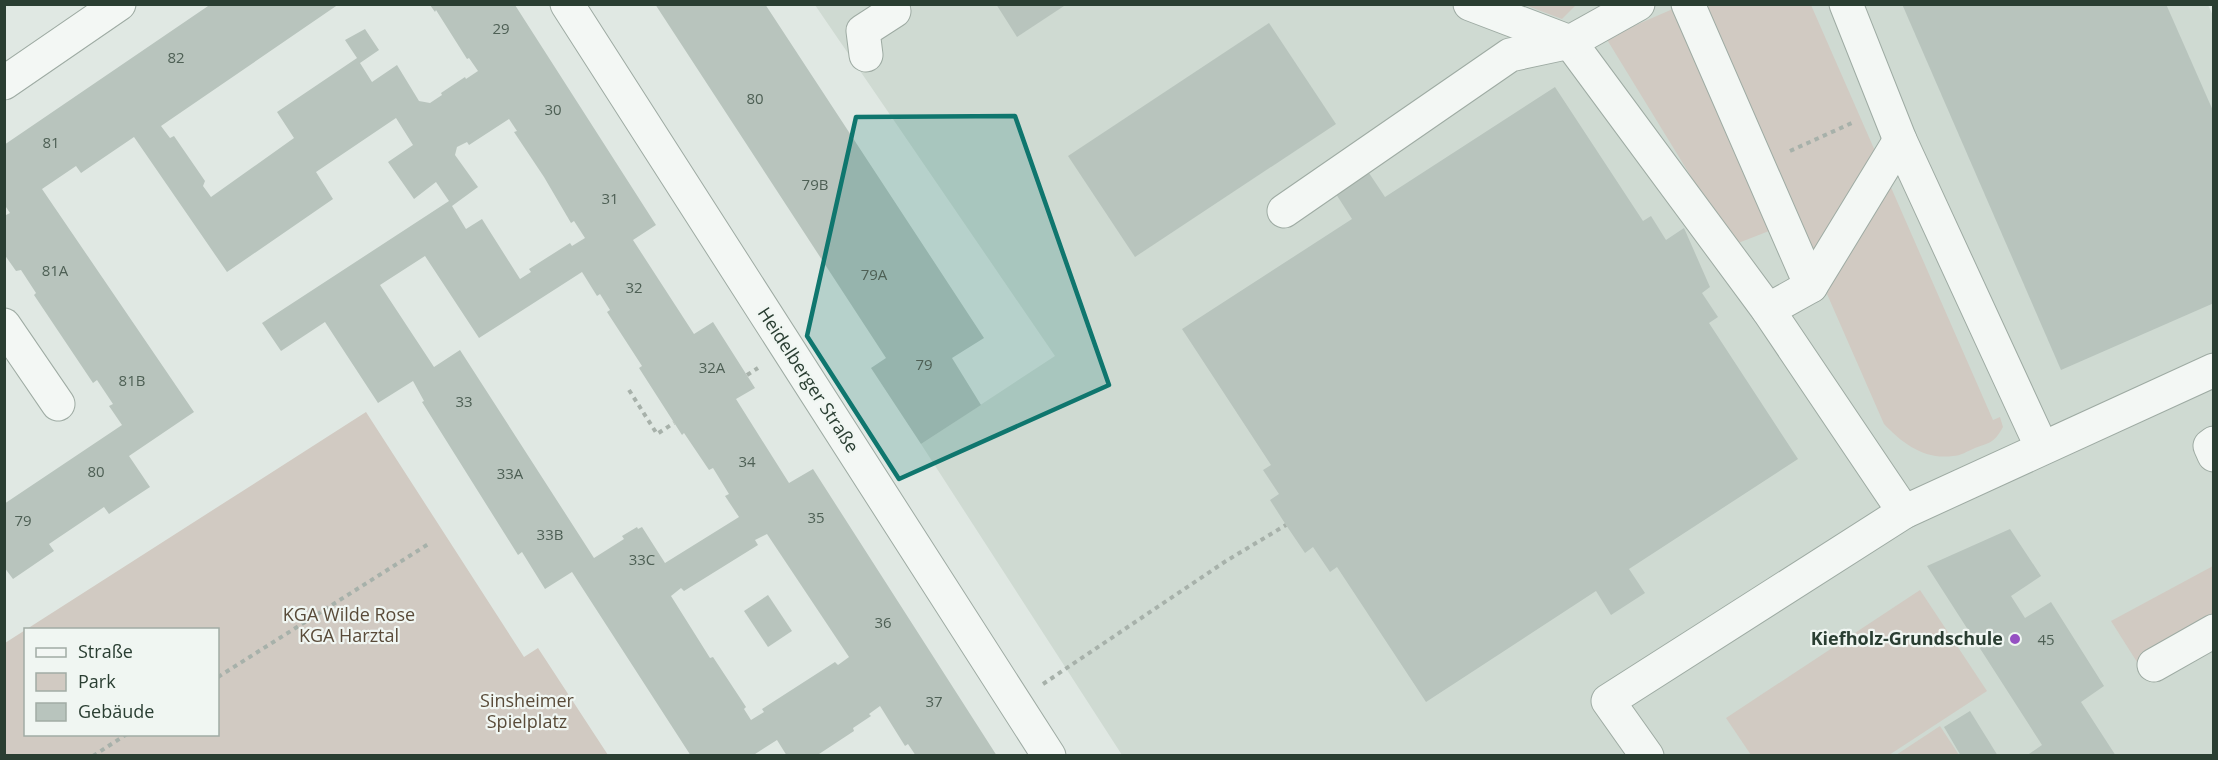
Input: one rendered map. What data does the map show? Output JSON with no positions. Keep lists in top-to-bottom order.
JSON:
{
  "streets": {
    "street": ["Heidelberger Straße"]
  },
  "parks": ["KGA Wilde Rose KGA Harztal", "Sinsheimer Spielplatz"],
  "places": ["Kiefholz-Grundschule"],
  "house_numbers": [
    "29",
    "82",
    "80",
    "30",
    "81",
    "79B",
    "31",
    "81A",
    "79A",
    "32",
    "79",
    "32A",
    "81B",
    "33",
    "34",
    "80",
    "33A",
    "35",
    "79",
    "33B",
    "33C",
    "36",
    "45",
    "37"
  ],
  "legend": ["Straße", "Park", "Gebäude"]
}
